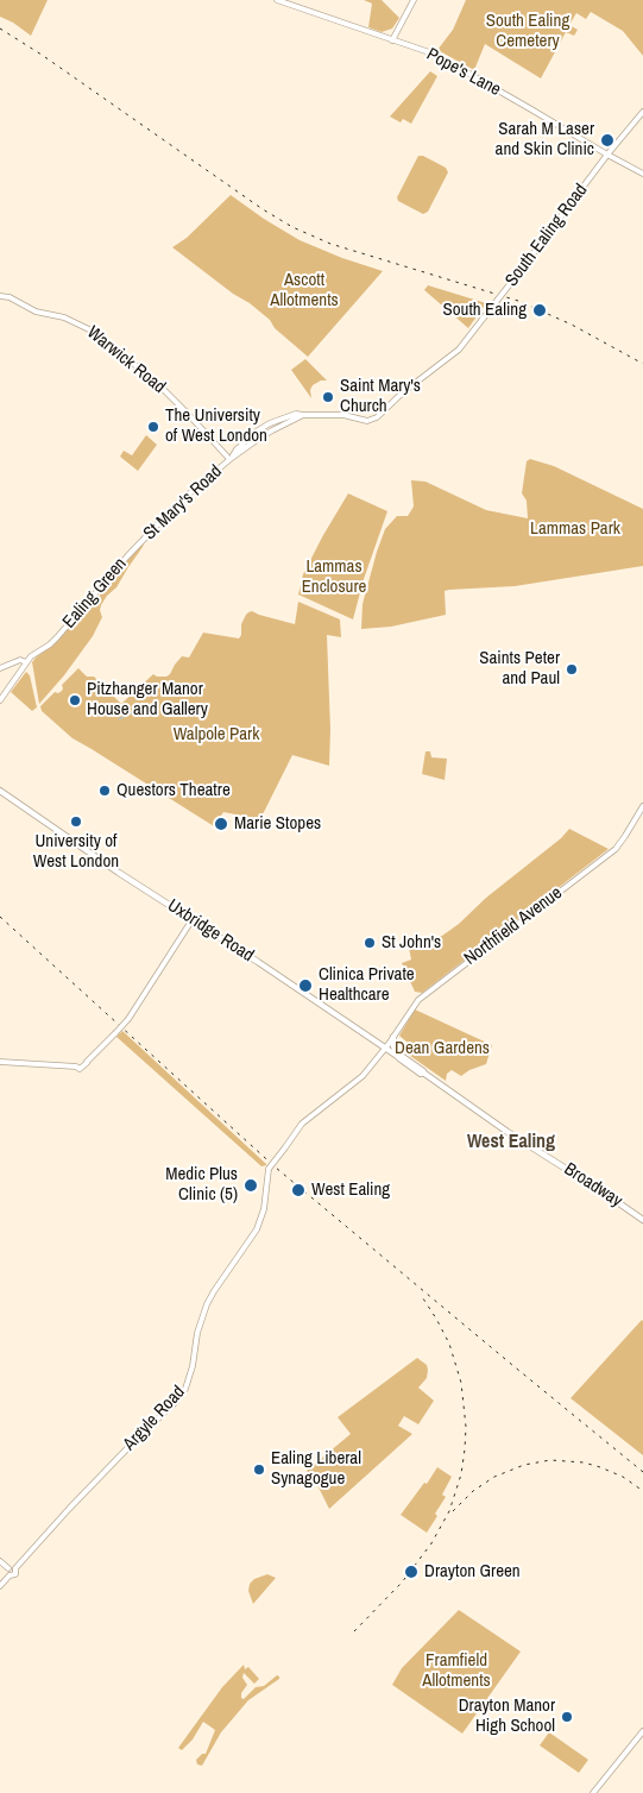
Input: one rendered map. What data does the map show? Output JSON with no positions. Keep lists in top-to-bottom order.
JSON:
{
  "streets": {
    "main road": [
      "Pope's Lane",
      "South Ealing Road",
      "Warwick Road",
      "St Mary's Road",
      "Ealing Green",
      "Northfield Avenue",
      "Uxbridge Road",
      "Broadway",
      "Argyle Road"
    ]
  },
  "crossings": [
    ["Pope's Lane", "South Ealing Road"],
    ["South Ealing Road", "St Mary's Road"],
    ["Warwick Road", "St Mary's Road"],
    ["St Mary's Road", "Ealing Green"],
    ["Northfield Avenue", "Uxbridge Road"],
    ["Northfield Avenue", "Broadway"],
    ["Northfield Avenue", "Argyle Road"],
    ["Uxbridge Road", "Broadway"]
  ],
  "districts": ["West Ealing"],
  "parks": [
    "South Ealing Cemetery",
    "Ascott Allotments",
    "Lammas Park",
    "Lammas Enclosure",
    "Walpole Park",
    "Dean Gardens",
    "Framfield Allotments"
  ],
  "places": [
    "Sarah M Laser and Skin Clinic",
    "South Ealing",
    "Saint Mary's Church",
    "The University of West London",
    "Saints Peter and Paul",
    "Pitzhanger Manor House and Gallery",
    "Questors Theatre",
    "University of West London",
    "Marie Stopes",
    "St John's",
    "Clinica Private Healthcare",
    "Medic Plus Clinic (5)",
    "West Ealing",
    "Ealing Liberal Synagogue",
    "Drayton Green",
    "Drayton Manor High School"
  ]
}
